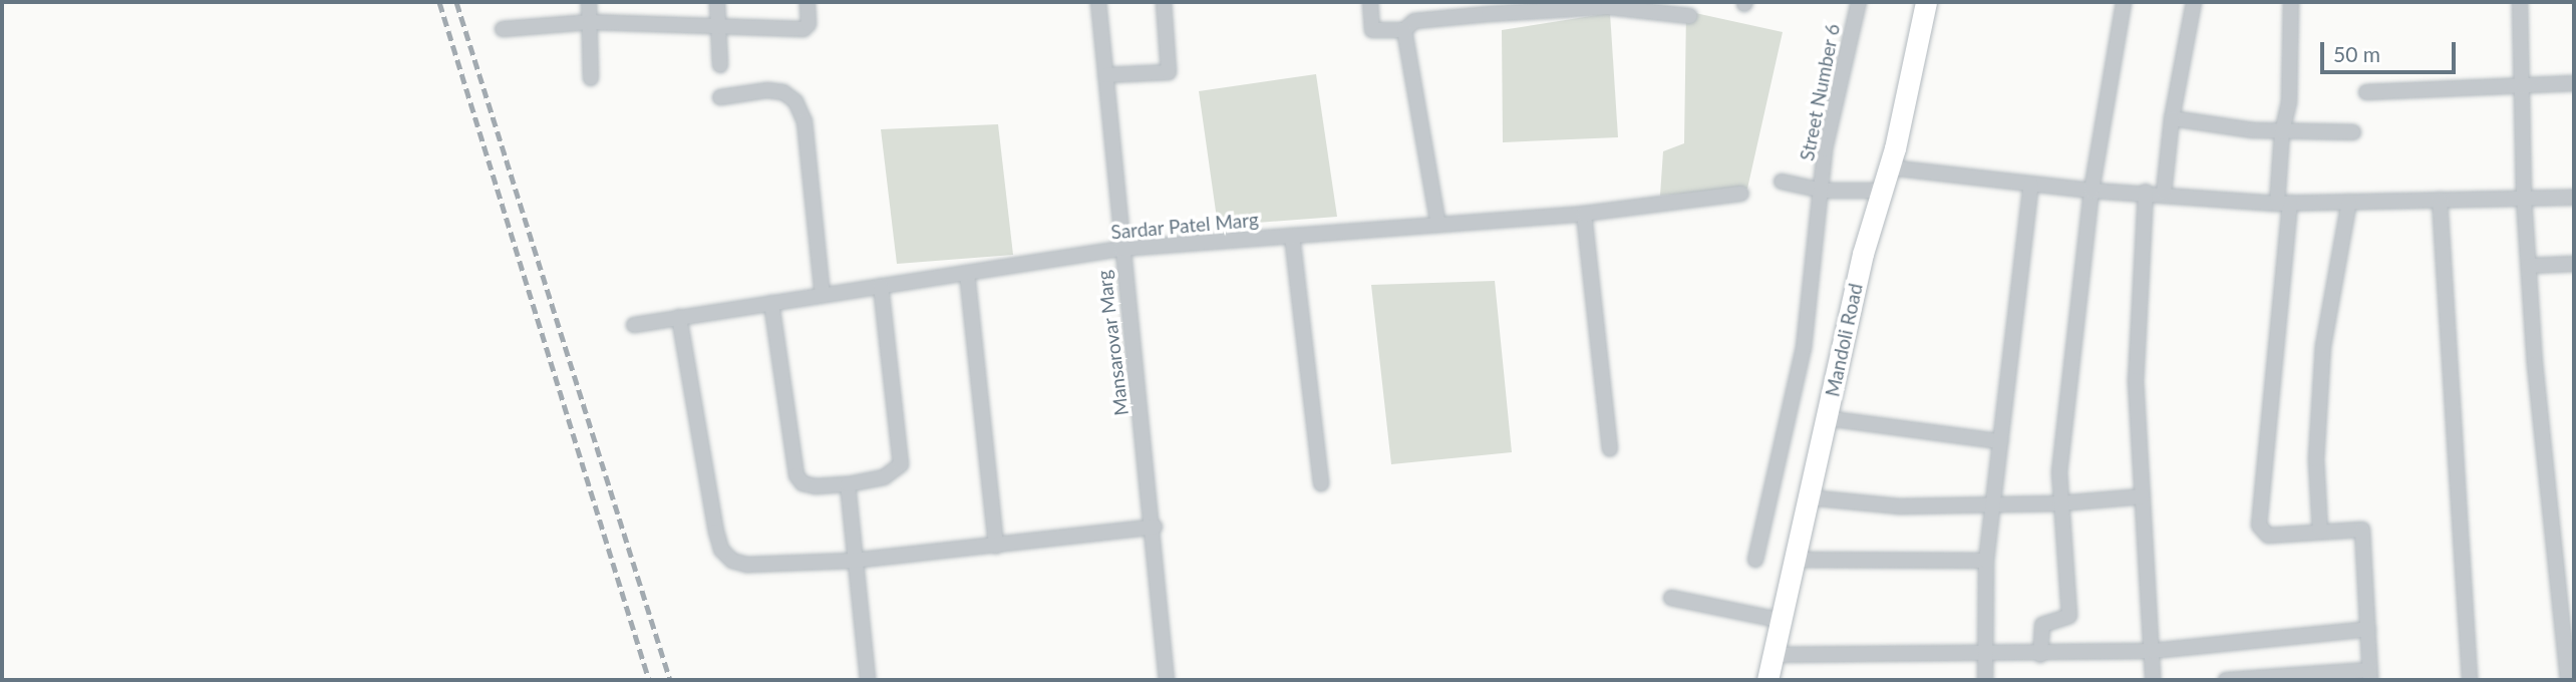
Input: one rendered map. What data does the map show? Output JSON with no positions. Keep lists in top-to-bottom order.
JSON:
{
  "streets": {
    "street": [
      "Street Number 6",
      "Sardar Patel Marg",
      "Mandoli Road",
      "Mansarovar Marg"
    ]
  },
  "crossings": [
    ["Sardar Patel Marg", "Mansarovar Marg"]
  ],
  "scale_bar": "50 m"
}
